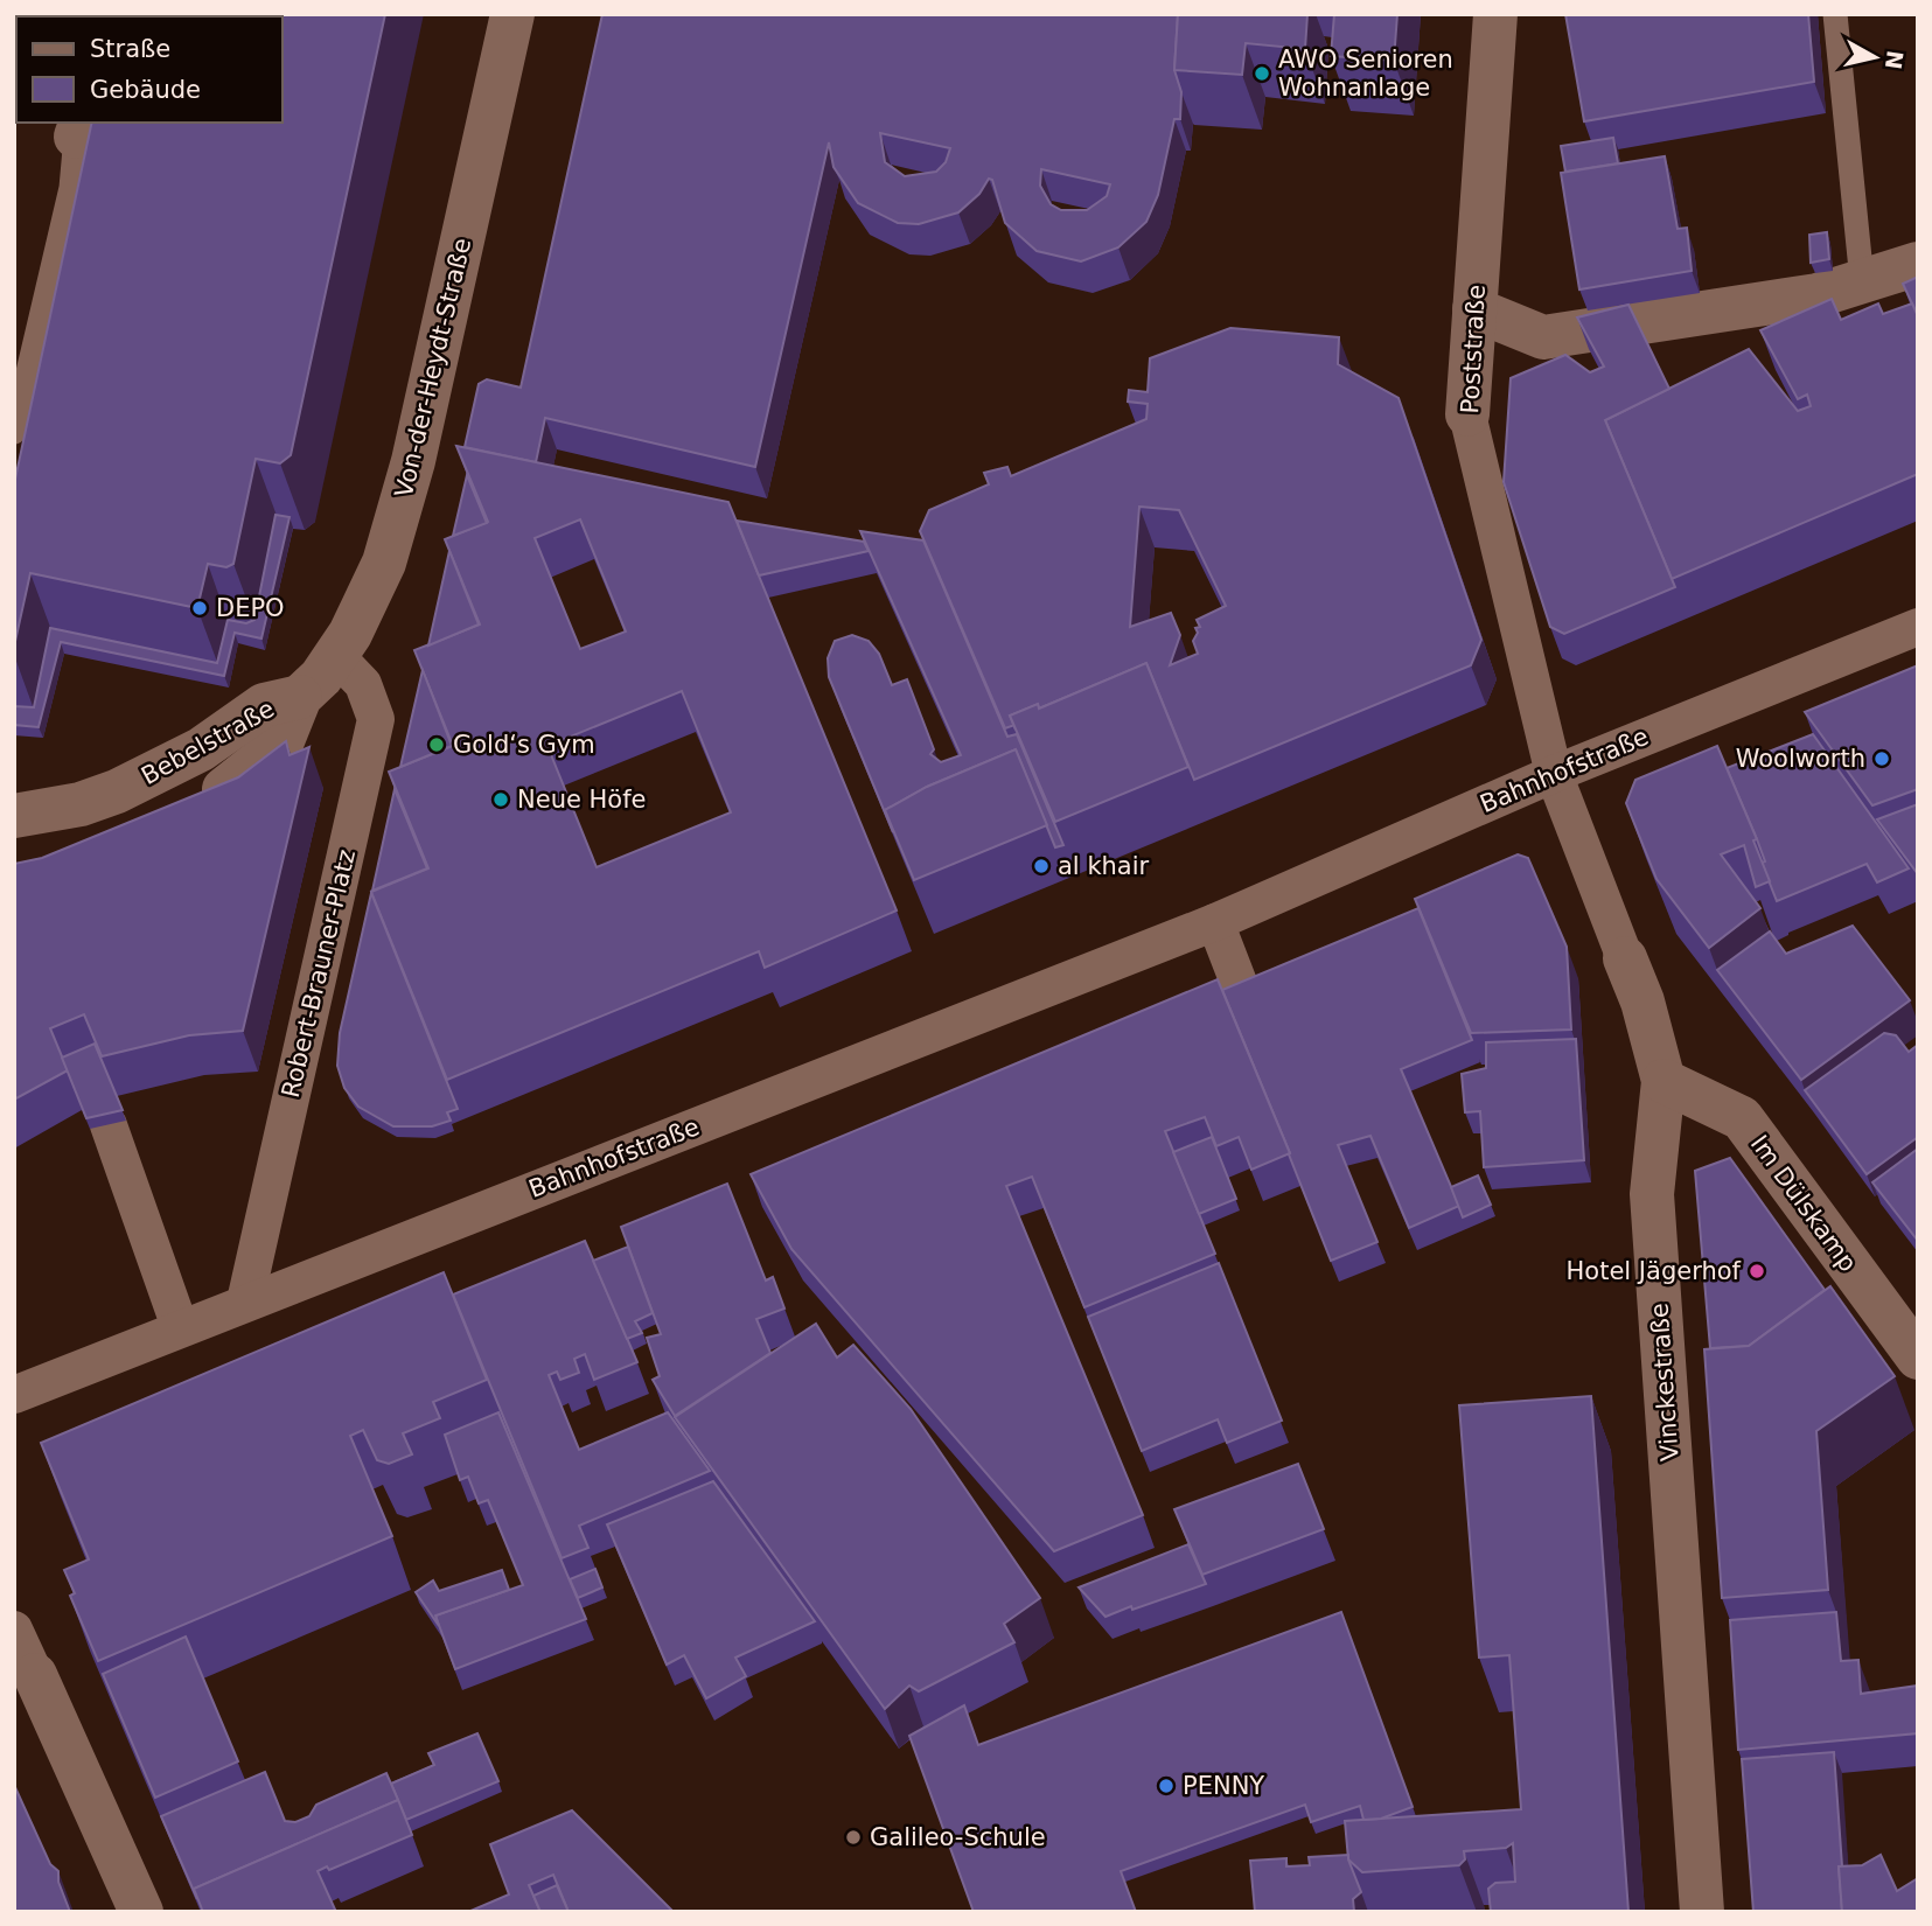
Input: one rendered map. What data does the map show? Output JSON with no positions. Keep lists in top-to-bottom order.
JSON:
{
  "streets": {
    "street": [
      "Poststraße",
      "Von-der-Heydt-Straße",
      "Bebelstraße",
      "Bahnhofstraße",
      "Robert-Brauner-Platz",
      "Im Dülskamp",
      "Vinckestraße"
    ]
  },
  "crossings": [
    ["Poststraße", "Bahnhofstraße"],
    ["Poststraße", "Vinckestraße"],
    ["Von-der-Heydt-Straße", "Bebelstraße"],
    ["Von-der-Heydt-Straße", "Robert-Brauner-Platz"],
    ["Bahnhofstraße", "Robert-Brauner-Platz"],
    ["Bahnhofstraße", "Vinckestraße"],
    ["Im Dülskamp", "Vinckestraße"]
  ],
  "places": [
    "AWO Senioren Wohnanlage",
    "DEPO",
    "Gold‘s Gym",
    "Woolworth",
    "Neue Höfe",
    "al khair",
    "Hotel Jägerhof",
    "PENNY",
    "Galileo-Schule"
  ],
  "legend": ["Straße", "Gebäude"],
  "north": "right"
}
